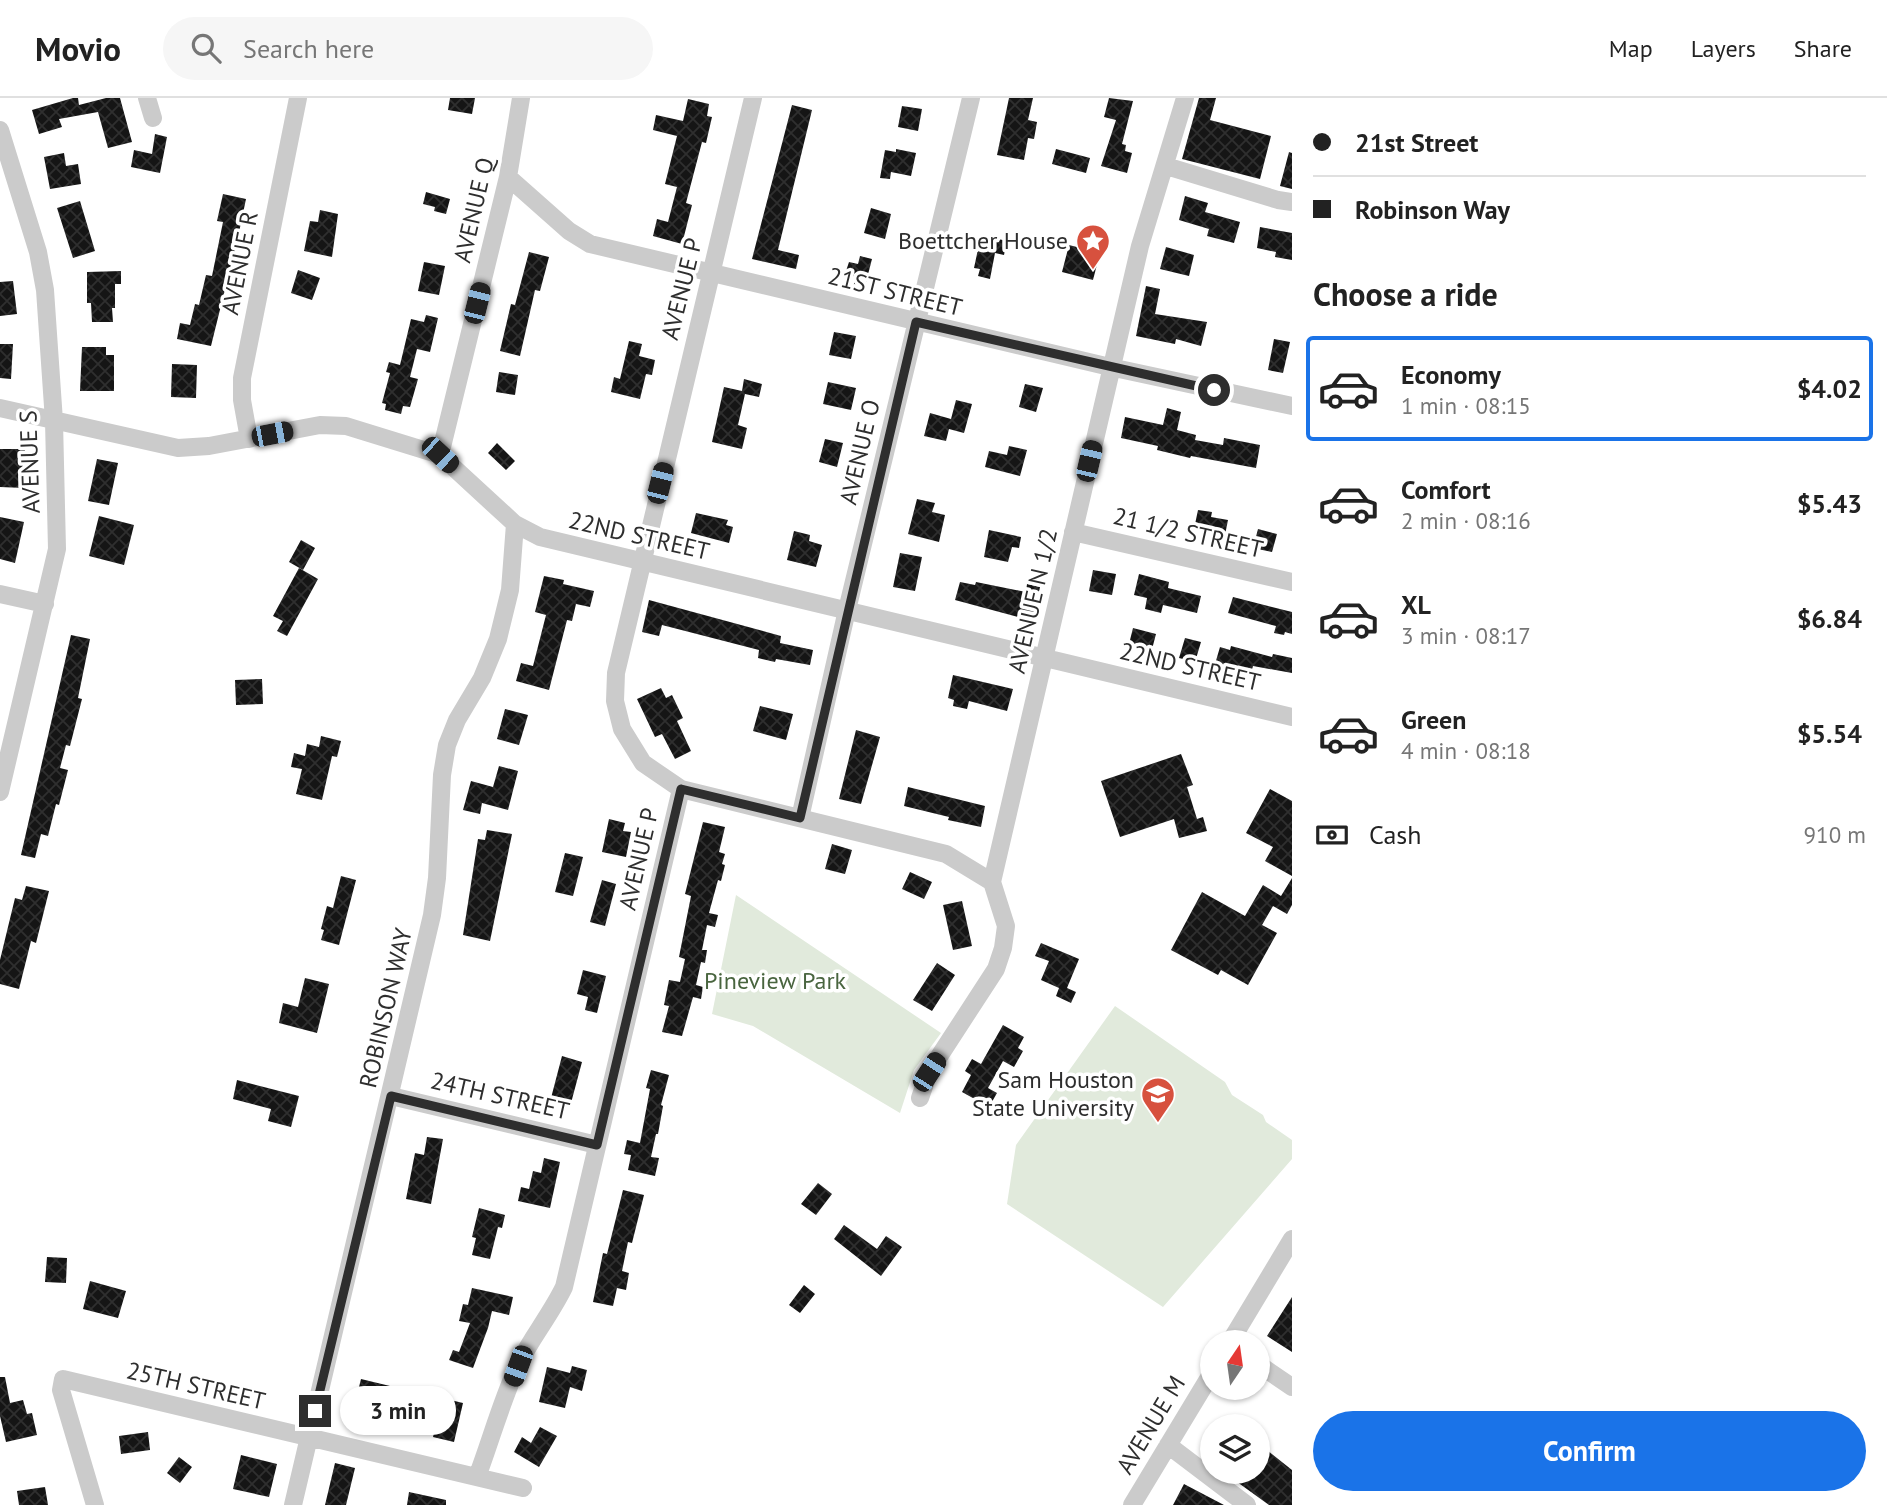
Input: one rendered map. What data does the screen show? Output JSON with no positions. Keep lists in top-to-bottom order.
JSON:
{
  "streets": {
    "street": [
      "AVENUE Q",
      "AVENUE R",
      "AVENUE P",
      "21ST STREET",
      "AVENUE O",
      "AVENUE S",
      "21 1/2 STREET",
      "22ND STREET",
      "AVENUE N 1/2",
      "ROBINSON WAY",
      "24TH STREET",
      "25TH STREET",
      "AVENUE M"
    ]
  },
  "crossings": [
    ["AVENUE Q", "21ST STREET"],
    ["AVENUE Q", "22ND STREET"],
    ["AVENUE R", "22ND STREET"],
    ["AVENUE P", "21ST STREET"],
    ["AVENUE P", "22ND STREET"],
    ["AVENUE P", "24TH STREET"],
    ["AVENUE P", "25TH STREET"],
    ["21ST STREET", "AVENUE O"],
    ["21ST STREET", "AVENUE N 1/2"],
    ["AVENUE O", "22ND STREET"],
    ["AVENUE S", "22ND STREET"],
    ["21 1/2 STREET", "AVENUE N 1/2"],
    ["22ND STREET", "AVENUE N 1/2"],
    ["22ND STREET", "ROBINSON WAY"],
    ["ROBINSON WAY", "24TH STREET"],
    ["ROBINSON WAY", "25TH STREET"]
  ],
  "parks": ["Pineview Park"],
  "places": {
    "place": ["Boettcher House"],
    "school or university": ["Sam Houston State University"]
  },
  "north": "top",
  "page": {
    "header": "Movio",
    "search": "Search here",
    "nav": ["Map", "Layers", "Share"],
    "banner": ["21st Street", "Robinson Way"],
    "heading": "Choose a ride",
    "list": [
      {
        "name": "Economy",
        "note": "1 min · 08:15",
        "value": "$4.02"
      },
      {
        "name": "Comfort",
        "note": "2 min · 08:16",
        "value": "$5.43"
      },
      {
        "name": "XL",
        "note": "3 min · 08:17",
        "value": "$6.84"
      },
      {
        "name": "Green",
        "note": "4 min · 08:18",
        "value": "$5.54"
      }
    ],
    "pay": ["Cash", "910 m"],
    "bubble": "3 min",
    "buttons": "Confirm"
  }
}
